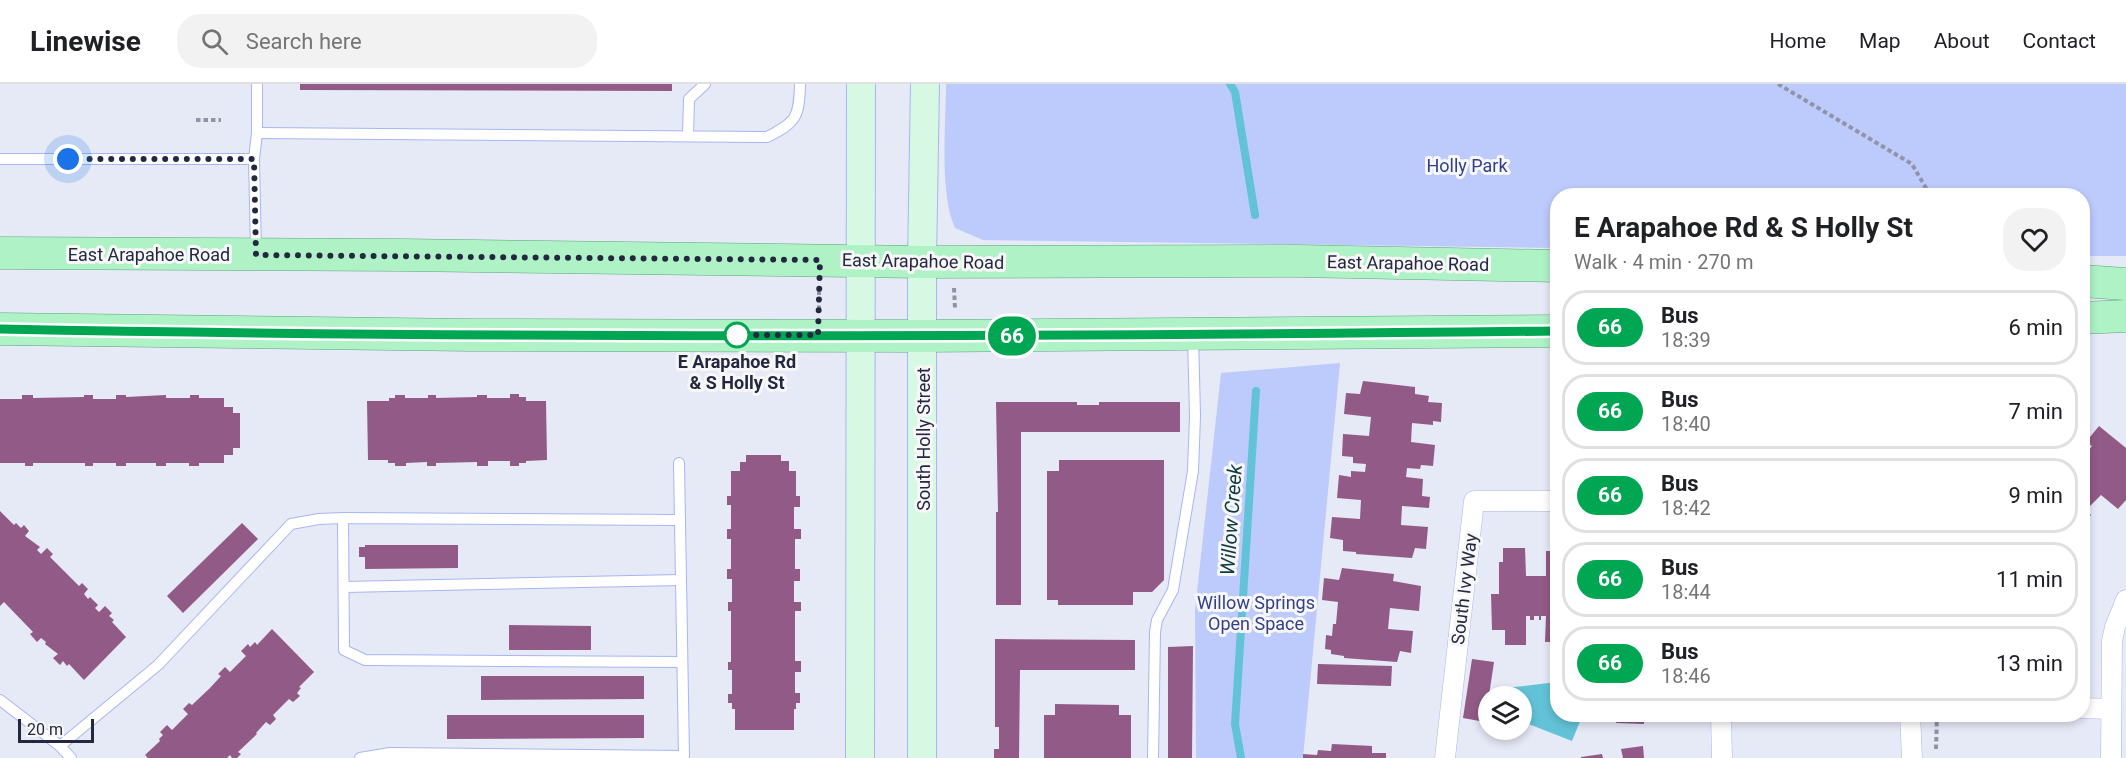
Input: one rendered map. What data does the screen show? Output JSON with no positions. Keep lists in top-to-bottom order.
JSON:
{
  "streets": {
    "main road": ["East Arapahoe Road", "South Holly Street"],
    "street": ["South Ivy Way"]
  },
  "crossings": [
    ["East Arapahoe Road", "South Holly Street"]
  ],
  "water": ["Willow Creek"],
  "parks": ["Holly Park", "Willow Springs Open Space"],
  "places": ["E Arapahoe Rd & S Holly St"],
  "lines": ["bus line 66"],
  "scale_bar": "20 m",
  "page": {
    "header": "Linewise",
    "search": "Search here",
    "nav": [
      "Home",
      "Map",
      "About",
      "Contact"
    ],
    "on_map": "66",
    "heading": ["E Arapahoe Rd & S Holly St", "Walk · 4 min · 270 m"],
    "list": [
      {
        "mark": "66",
        "name": "Bus",
        "note": "18:39",
        "value": "6 min"
      },
      {
        "mark": "66",
        "name": "Bus",
        "note": "18:40",
        "value": "7 min"
      },
      {
        "mark": "66",
        "name": "Bus",
        "note": "18:42",
        "value": "9 min"
      },
      {
        "mark": "66",
        "name": "Bus",
        "note": "18:44",
        "value": "11 min"
      },
      {
        "mark": "66",
        "name": "Bus",
        "note": "18:46",
        "value": "13 min"
      }
    ],
    "scale": "20 m"
  }
}
